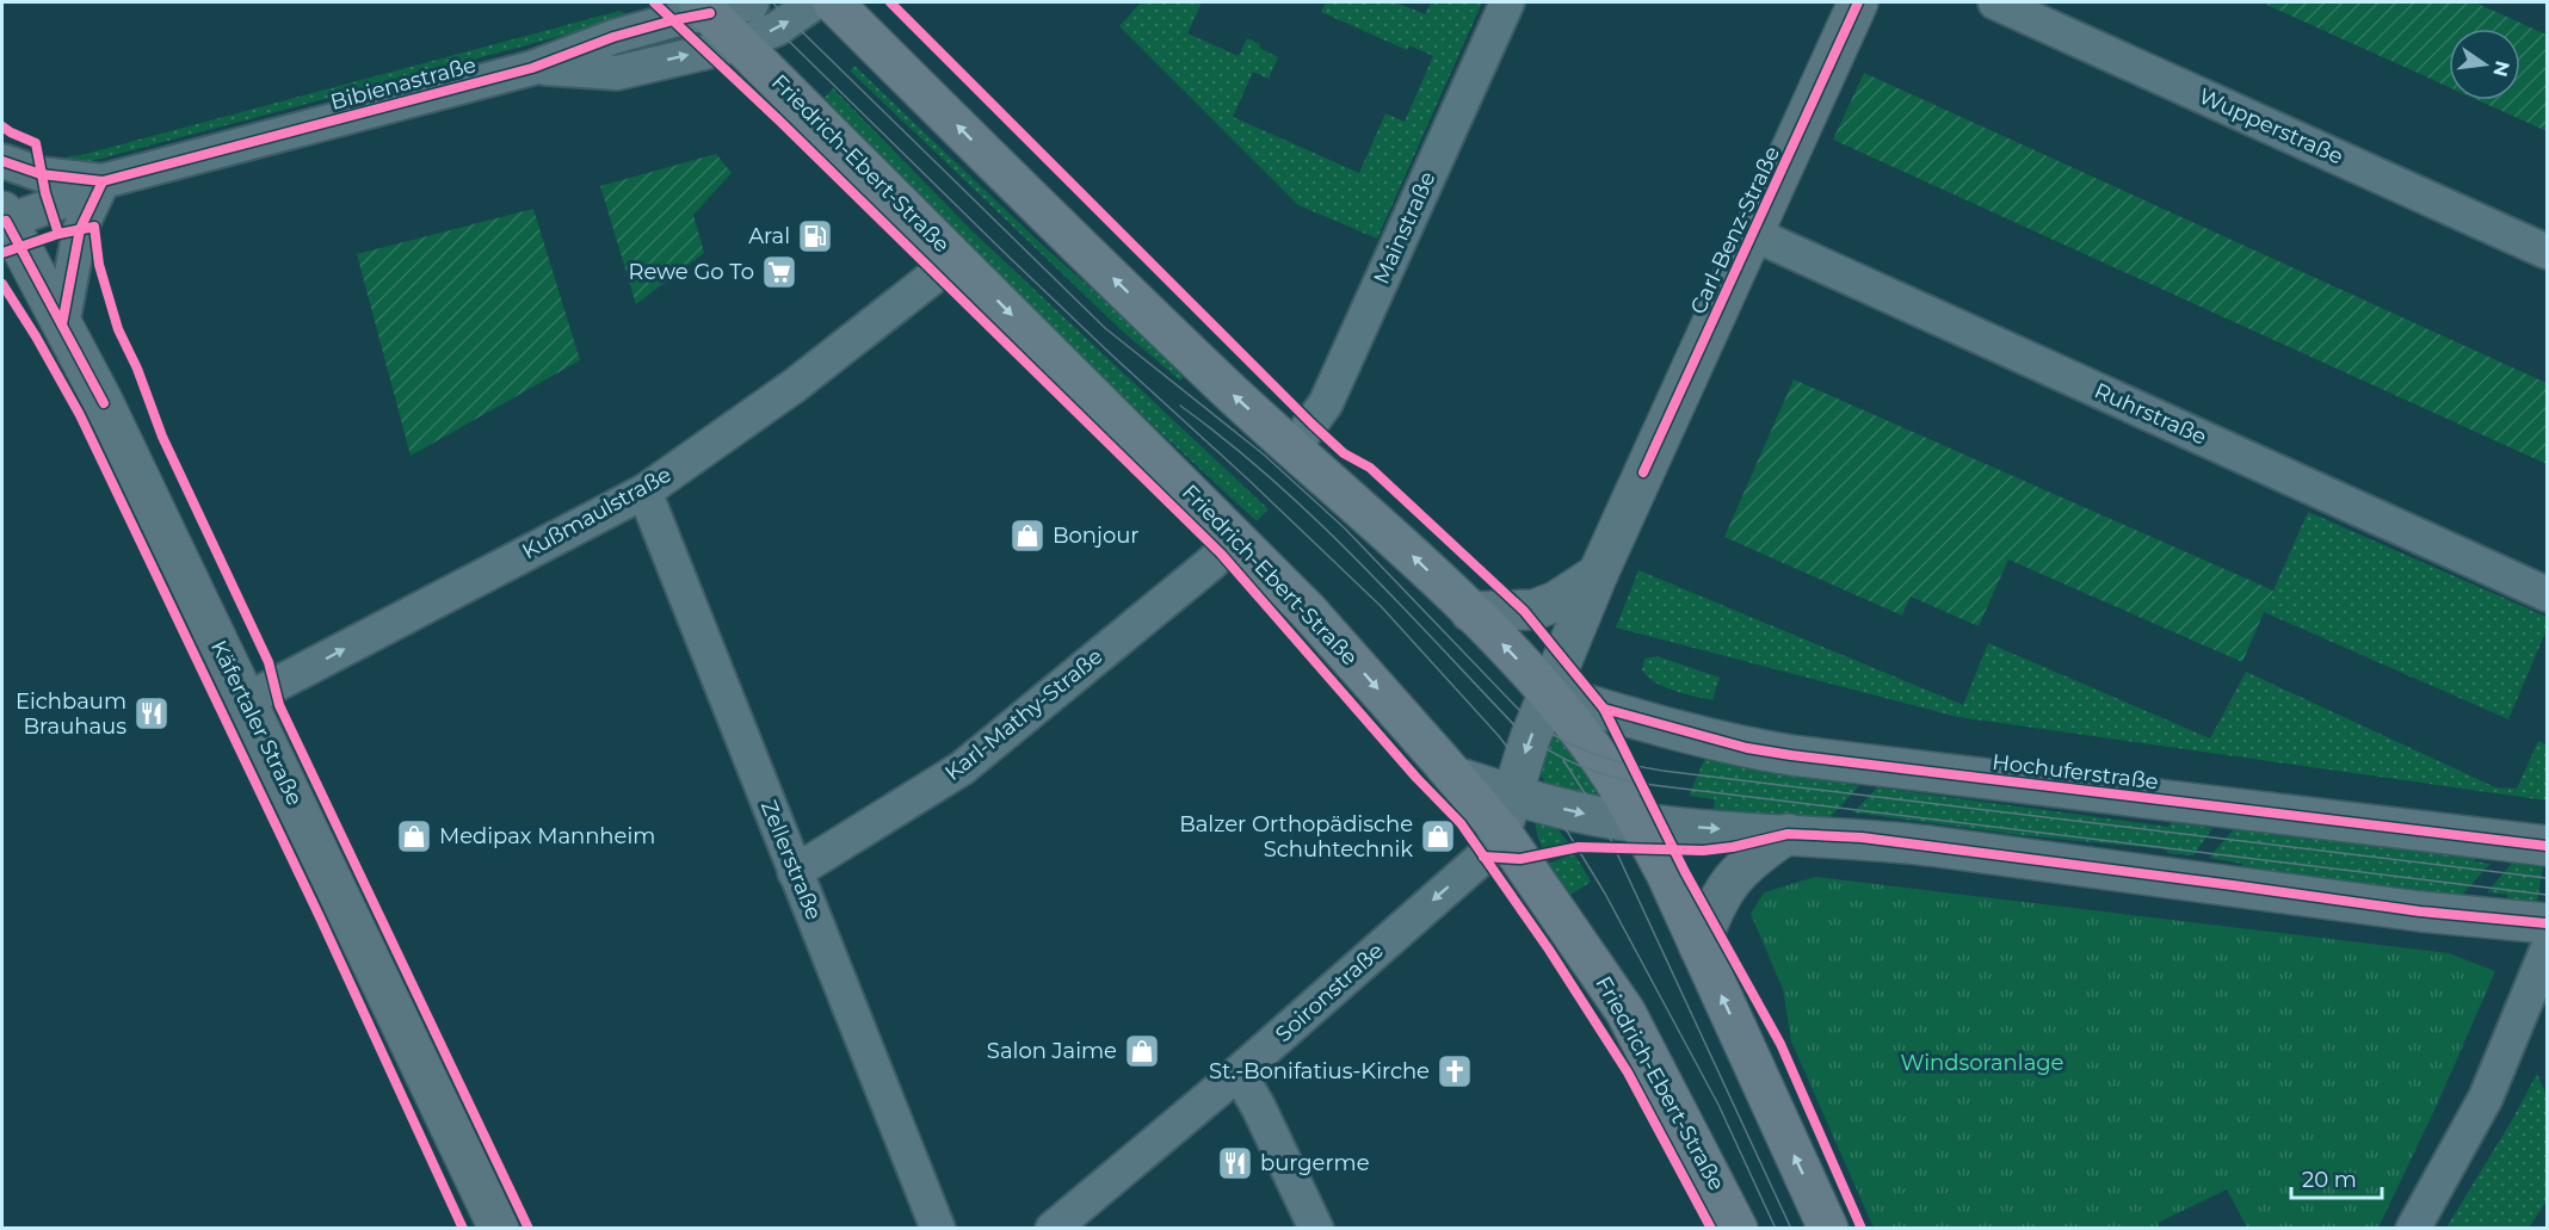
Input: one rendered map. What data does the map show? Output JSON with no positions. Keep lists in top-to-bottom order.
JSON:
{
  "streets": {
    "main road": ["Friedrich-Ebert-Straße"],
    "street": [
      "Bibienastraße",
      "Wupperstraße",
      "Mainstraße",
      "Carl-Benz-Straße",
      "Ruhrstraße",
      "Kußmaulstraße",
      "Karl-Mathy-Straße",
      "Käfertaler Straße",
      "Hochuferstraße",
      "Zellerstraße",
      "Soironstraße"
    ]
  },
  "crossings": [
    ["Bibienastraße", "Friedrich-Ebert-Straße"],
    ["Bibienastraße", "Käfertaler Straße"],
    ["Friedrich-Ebert-Straße", "Carl-Benz-Straße"],
    ["Friedrich-Ebert-Straße", "Kußmaulstraße"],
    ["Friedrich-Ebert-Straße", "Karl-Mathy-Straße"],
    ["Friedrich-Ebert-Straße", "Soironstraße"],
    ["Carl-Benz-Straße", "Ruhrstraße"],
    ["Carl-Benz-Straße", "Hochuferstraße"],
    ["Carl-Benz-Straße", "Soironstraße"],
    ["Kußmaulstraße", "Käfertaler Straße"],
    ["Kußmaulstraße", "Zellerstraße"],
    ["Karl-Mathy-Straße", "Zellerstraße"]
  ],
  "one_way": ["Kußmaulstraße", "Soironstraße"],
  "parks": ["Windsoranlage"],
  "places": {
    "fuel station": ["Aral"],
    "supermarket": ["Rewe Go To"],
    "shop": [
      "Bonjour",
      "Medipax Mannheim",
      "Balzer Orthopädische Schuhtechnik",
      "Salon Jaime"
    ],
    "restaurant": ["Eichbaum Brauhaus", "burgerme"],
    "church": ["St.-Bonifatius-Kirche"]
  },
  "scale_bar": "20 m",
  "north": "right"
}
